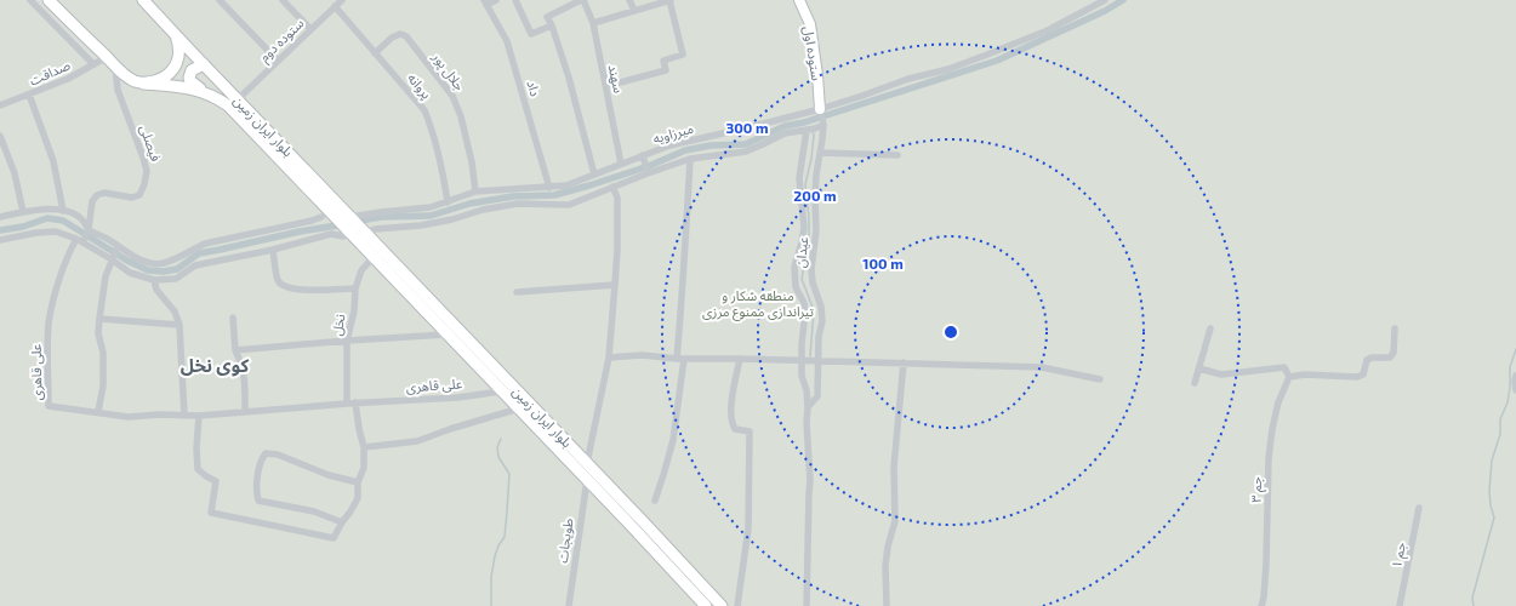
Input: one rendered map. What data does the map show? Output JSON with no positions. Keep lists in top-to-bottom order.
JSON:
{
  "streets": {
    "main road": ["بلوار ایران زمین"],
    "street": [
      "ستوده دوم",
      "ستوده اول",
      "جلال پور",
      "صداقت",
      "سهند",
      "پروانه",
      "داد",
      "میرزاویه",
      "فیصلی",
      "عیدان",
      "نخل",
      "علی قاهری",
      "جم ۳",
      "طویجات",
      "جم ۱"
    ]
  },
  "crossings": [
    ["ستوده دوم", "پروانه"],
    ["ستوده دوم", "بلوار ایران زمین"],
    ["ستوده اول", "میرزاویه"],
    ["ستوده اول", "عیدان"],
    ["جلال پور", "پروانه"],
    ["جلال پور", "میرزاویه"],
    ["سهند", "میرزاویه"],
    ["پروانه", "میرزاویه"],
    ["داد", "میرزاویه"],
    ["بلوار ایران زمین", "میرزاویه"],
    ["بلوار ایران زمین", "نخل"],
    ["بلوار ایران زمین", "علی قاهری"],
    ["بلوار ایران زمین", "طویجات"],
    ["میرزاویه", "عیدان"],
    ["نخل", "علی قاهری"]
  ],
  "districts": ["کوی نخل"],
  "parks": ["منطقه شکار و تیراندازی ممنوع مرزی"],
  "rings": ["300 m", "200 m", "100 m"]
}
